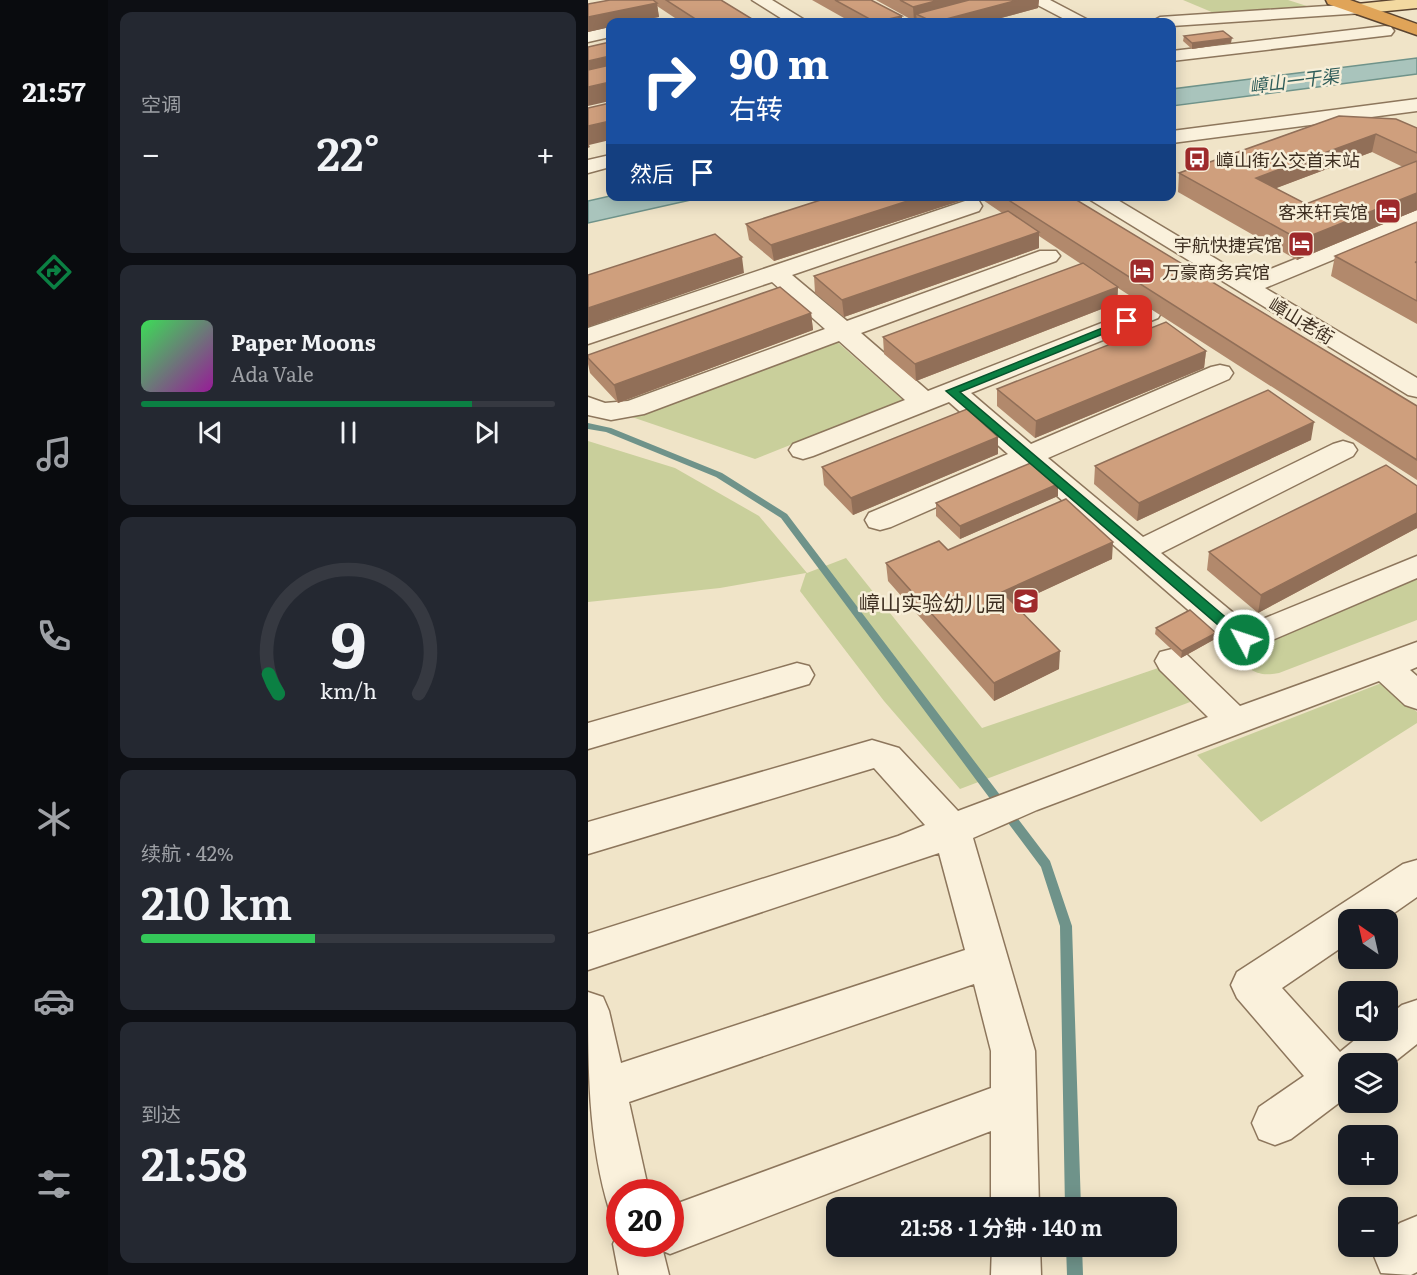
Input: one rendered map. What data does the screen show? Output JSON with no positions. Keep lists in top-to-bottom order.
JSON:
{
  "streets": {
    "street": ["嶂山老街"]
  },
  "water": ["嶂山一干渠"],
  "places": {
    "bus stop": ["嶂山街公交首末站"],
    "hotel": ["客来轩宾馆", "宇航快捷宾馆", "万豪商务宾馆"],
    "school or university": ["嶂山实验幼儿园"]
  },
  "north": "top left",
  "page": {
    "tabs": "21:57",
    "tile": [
      "空调",
      ["续航 · 42%", "210 km"],
      ["到达", "21:58"]
    ],
    "turn": ["90 m", "右转"],
    "heat": ["−", "22°", "+"],
    "then": "然后",
    "song": ["Paper Moons", "Ada Vale"],
    "map_buttons": ["+", "−"],
    "limit": "20",
    "trip": "21:58 · 1 分钟 · 140 m",
    "gauge": ["9", "km/h"]
  }
}
